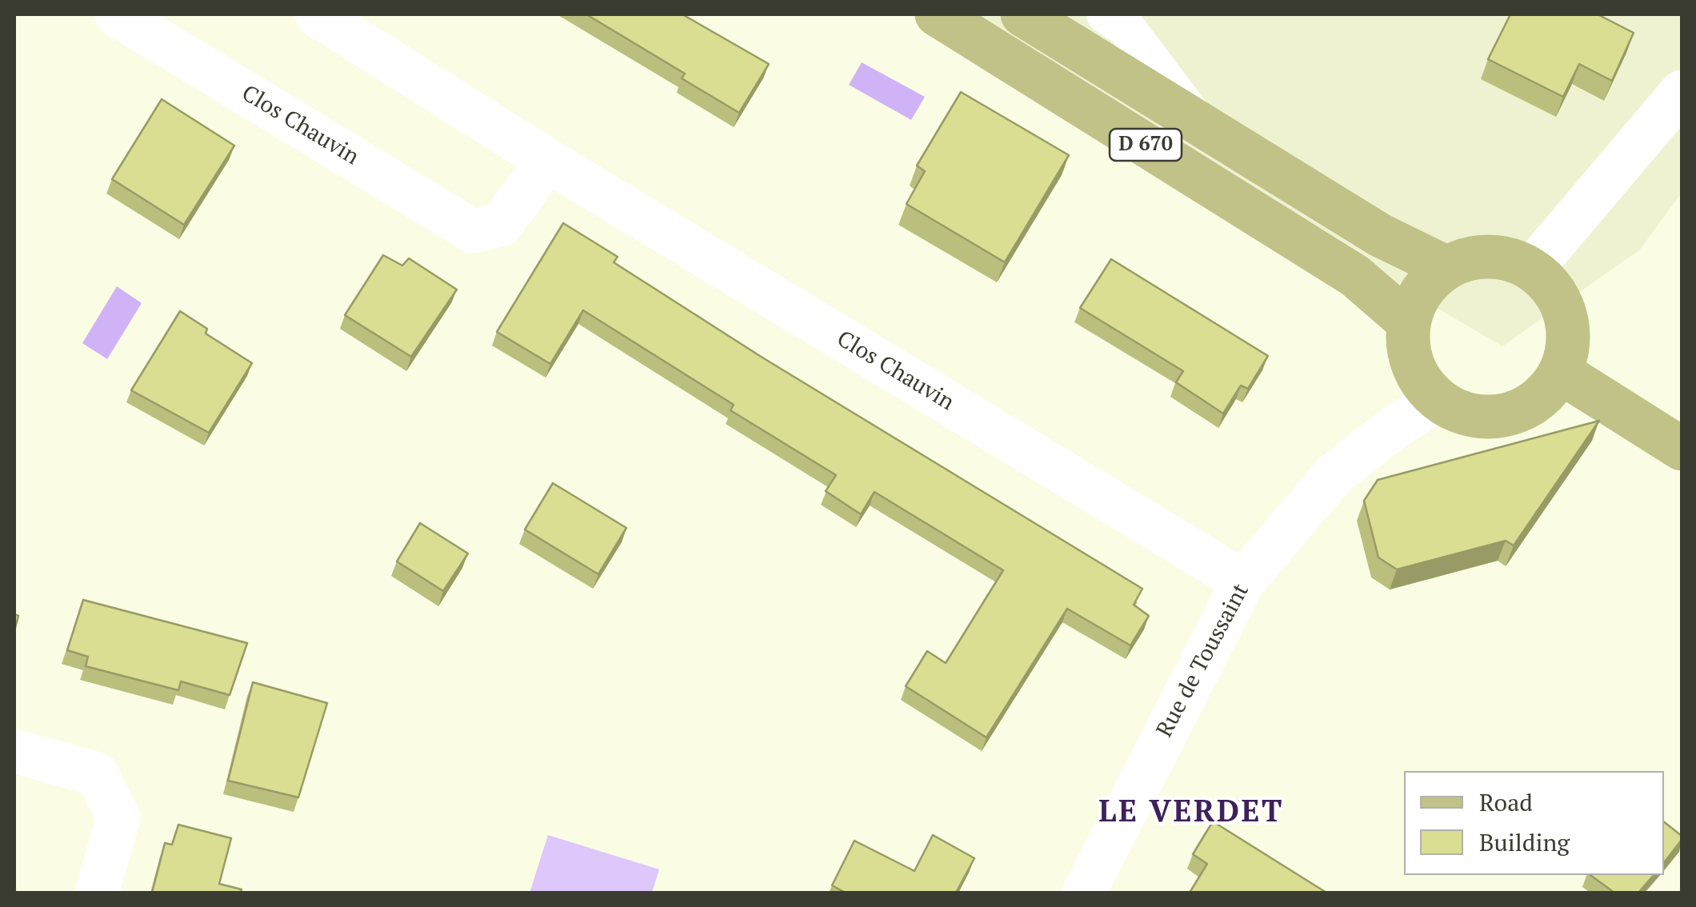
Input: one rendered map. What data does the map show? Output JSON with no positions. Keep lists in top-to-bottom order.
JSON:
{
  "streets": {
    "main road": ["D 670"],
    "street": ["Clos Chauvin", "Rue de Toussaint"]
  },
  "crossings": [
    ["Clos Chauvin", "Rue de Toussaint"],
    ["D 670", "Rue de Toussaint"]
  ],
  "districts": ["LE VERDET"],
  "legend": ["Road", "Building"]
}
